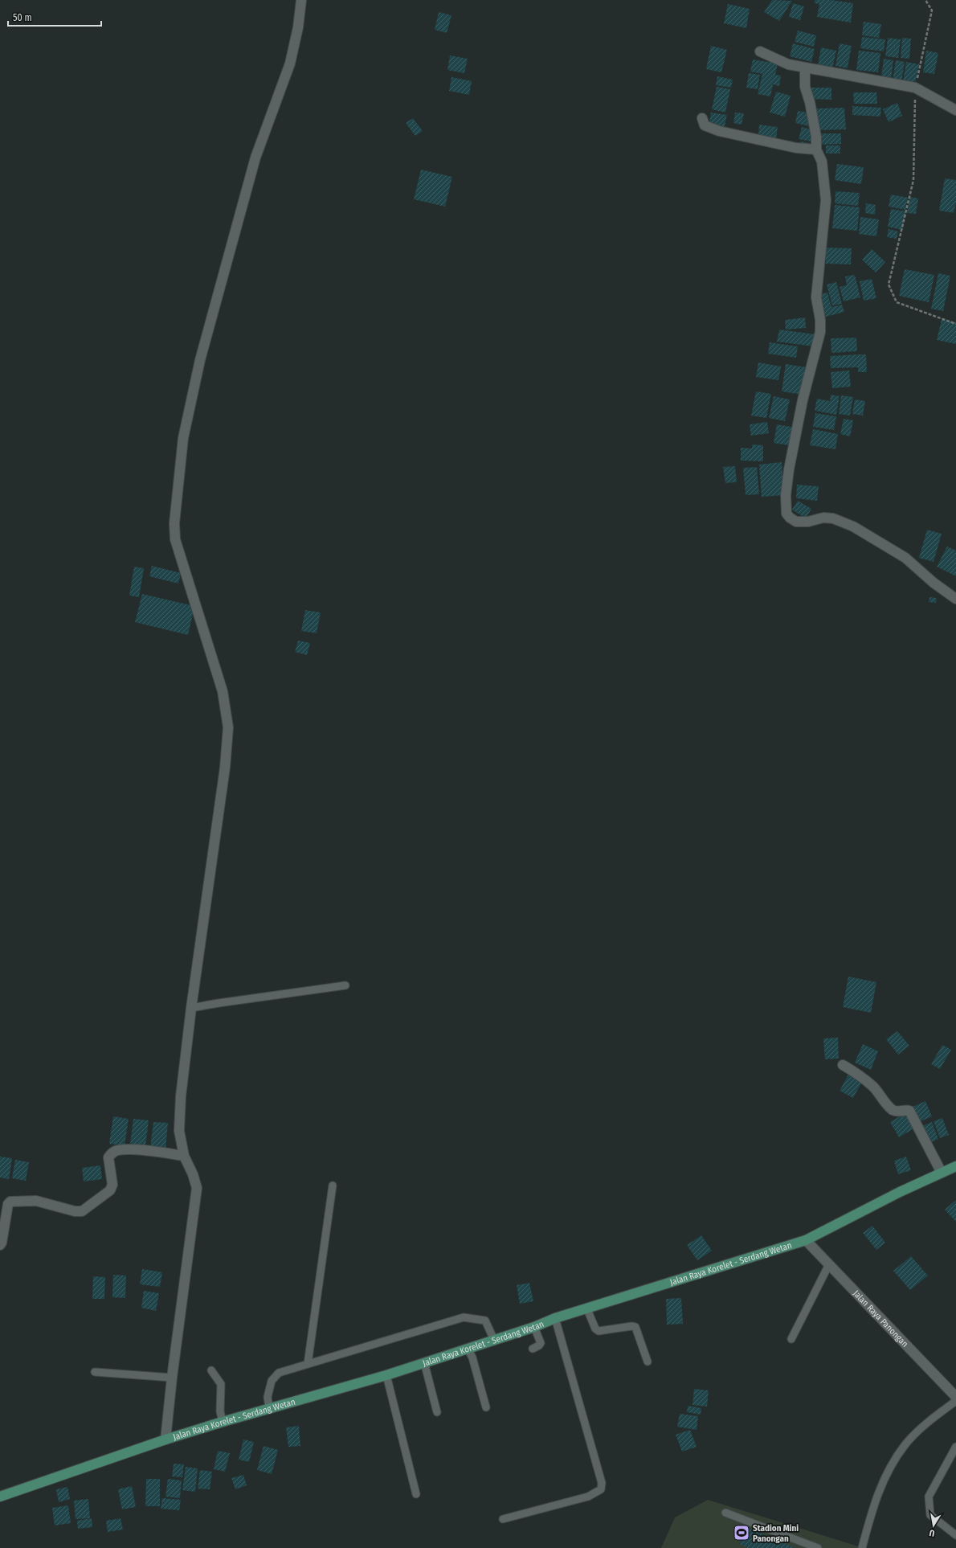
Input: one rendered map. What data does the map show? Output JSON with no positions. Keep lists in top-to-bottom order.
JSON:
{
  "streets": {
    "main road": ["Jalan Raya Korelet - Serdang Wetan"],
    "street": ["Jalan Raya Panongan"]
  },
  "crossings": [
    ["Jalan Raya Korelet - Serdang Wetan", "Jalan Raya Panongan"]
  ],
  "places": {
    "sports": ["Stadion Mini Panongan"]
  },
  "scale_bar": "50 m",
  "north": "bottom"
}
